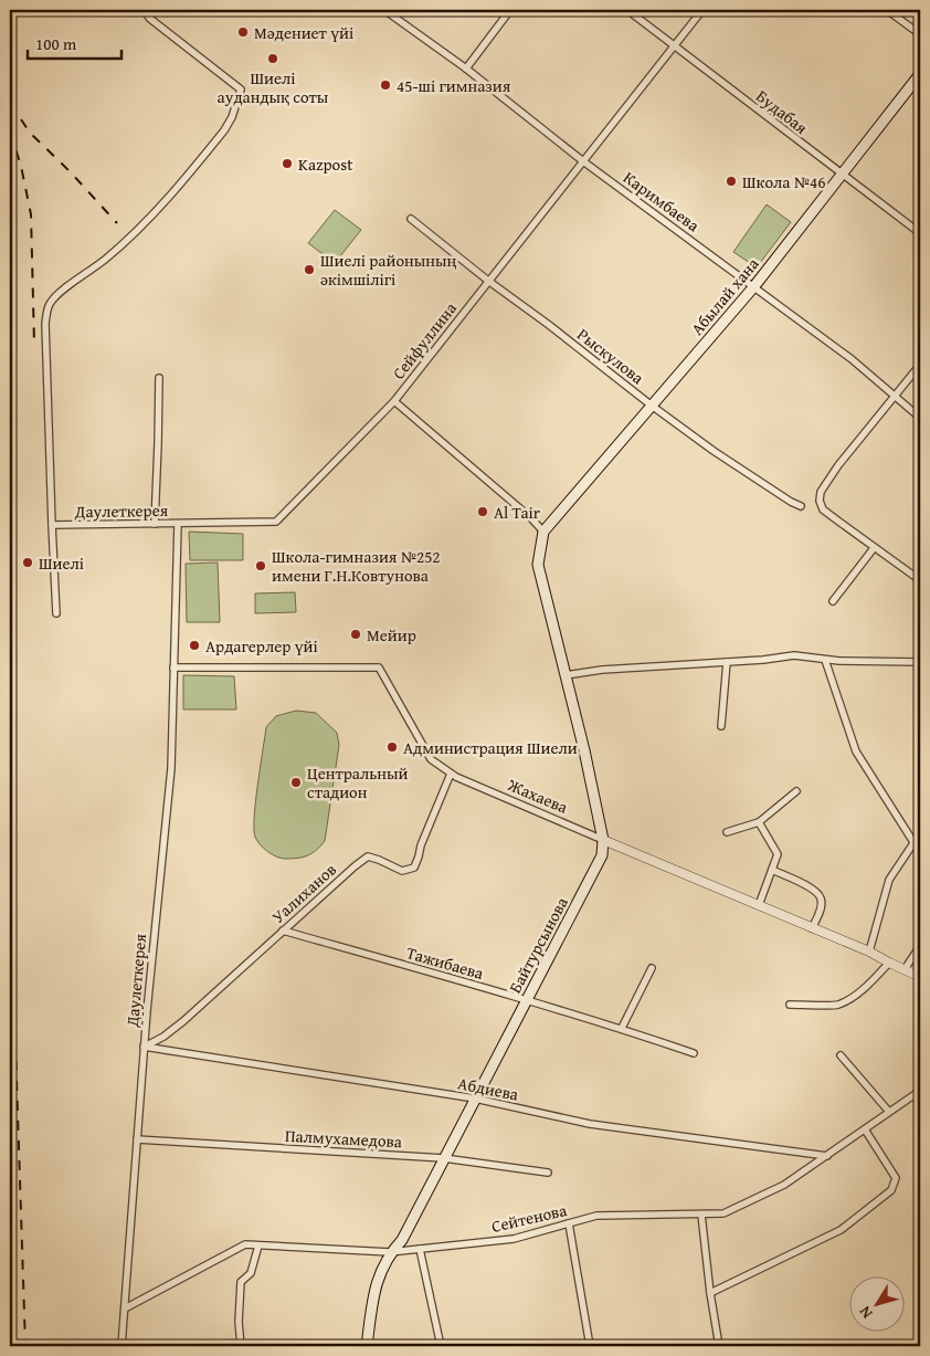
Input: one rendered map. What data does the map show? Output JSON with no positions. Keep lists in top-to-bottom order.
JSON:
{
  "streets": {
    "main road": ["Абылай хана", "Байтурсынова"],
    "street": [
      "Будабая",
      "Каримбаева",
      "Сейфуллина",
      "Рыскулова",
      "Даулеткерея",
      "Жахаева",
      "Уалиханов",
      "Тажибаева",
      "Абдиева",
      "Палмухамедова",
      "Сейтенова"
    ]
  },
  "crossings": [
    ["Будабая", "Абылай хана"],
    ["Будабая", "Сейфуллина"],
    ["Каримбаева", "Абылай хана"],
    ["Каримбаева", "Сейфуллина"],
    ["Абылай хана", "Рыскулова"],
    ["Абылай хана", "Байтурсынова"],
    ["Сейфуллина", "Рыскулова"],
    ["Сейфуллина", "Даулеткерея"],
    ["Даулеткерея", "Жахаева"],
    ["Даулеткерея", "Уалиханов"],
    ["Даулеткерея", "Абдиева"],
    ["Даулеткерея", "Палмухамедова"],
    ["Даулеткерея", "Сейтенова"],
    ["Жахаева", "Уалиханов"],
    ["Жахаева", "Байтурсынова"],
    ["Уалиханов", "Тажибаева"],
    ["Уалиханов", "Абдиева"],
    ["Байтурсынова", "Тажибаева"],
    ["Байтурсынова", "Абдиева"],
    ["Байтурсынова", "Палмухамедова"],
    ["Байтурсынова", "Сейтенова"],
    ["Абдиева", "Сейтенова"]
  ],
  "places": [
    "Мәдениет үйі",
    "Шиелі аудандық соты",
    "45-ші гимназия",
    "Kazpost",
    "Школа №46",
    "Шиелі районының әкімшілігі",
    "Al Tair",
    "Шиелі",
    "Школа-гимназия №252 имени Г.Н.Ковтунова",
    "Мейир",
    "Ардагерлер үйі",
    "Администрация Шиели",
    "Центральный стадион"
  ],
  "scale_bar": "100 m",
  "north": "bottom left"
}
